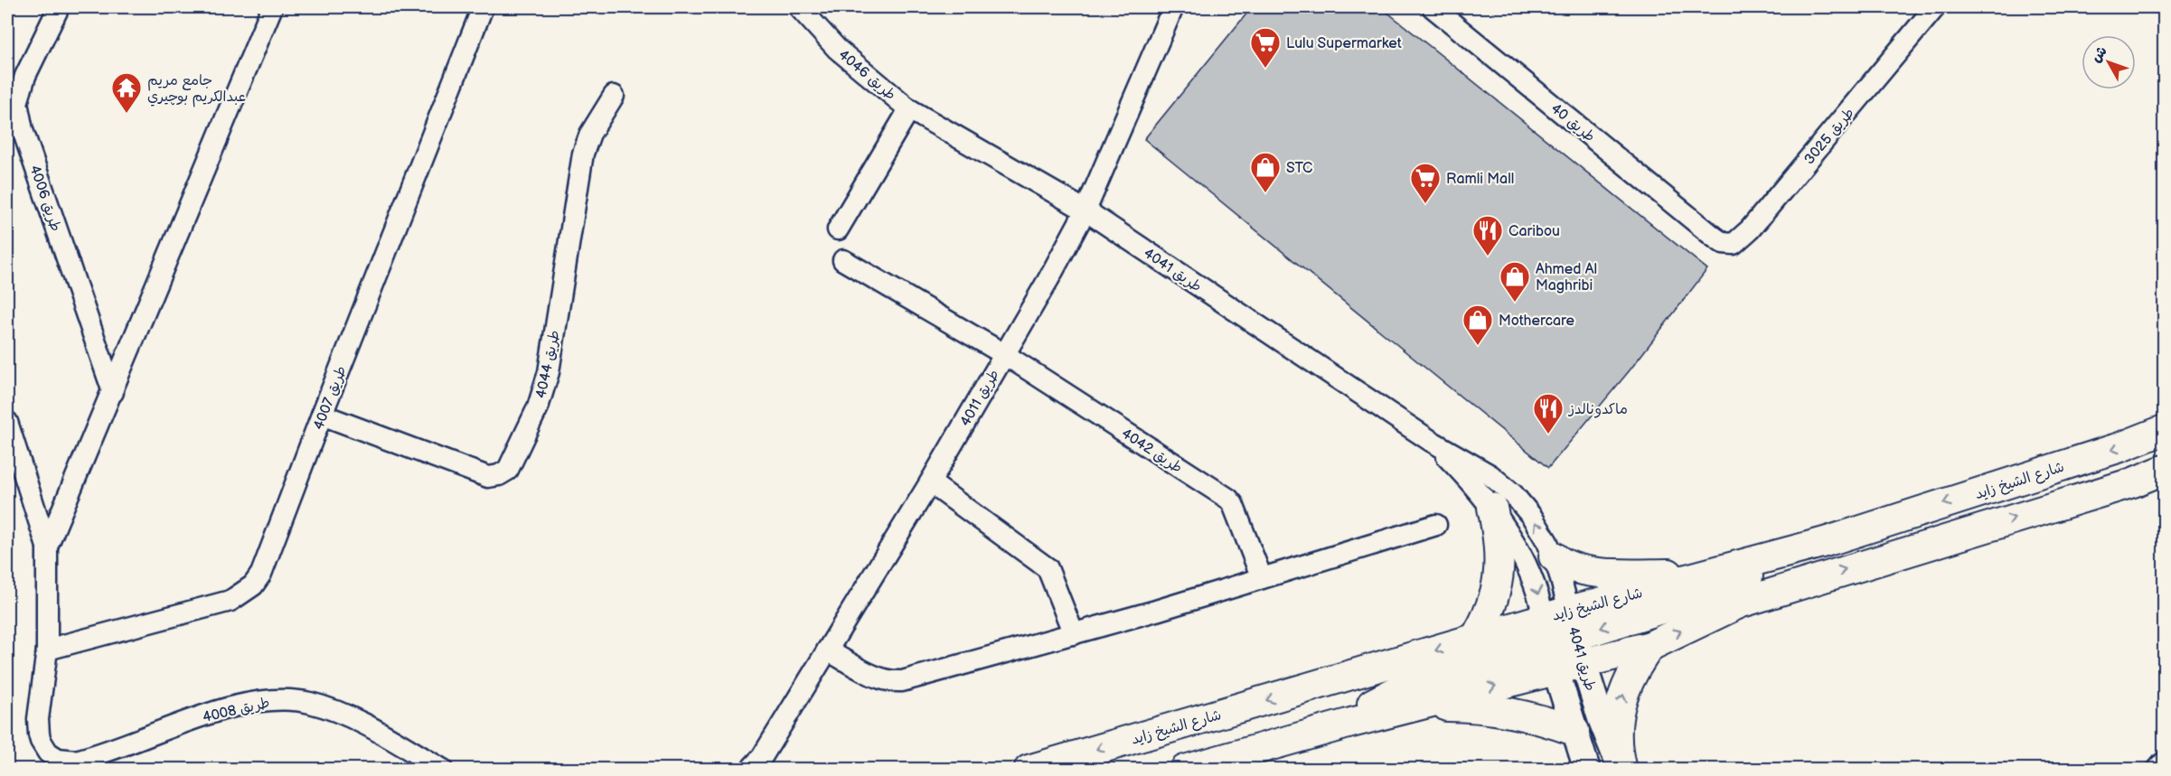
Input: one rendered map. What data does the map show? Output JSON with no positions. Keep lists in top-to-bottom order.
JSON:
{
  "streets": {
    "main road": ["شارع الشيخ زايد"],
    "street": [
      "طريق 4046",
      "طريق 40",
      "طريق 3025",
      "طريق 4006",
      "طريق 4041",
      "طريق 4044",
      "طريق 4007",
      "طريق 4011",
      "طريق 4042",
      "طريق 4008"
    ]
  },
  "crossings": [
    ["طريق 4046", "طريق 4041"],
    ["طريق 40", "طريق 3025"],
    ["طريق 4041", "طريق 4011"],
    ["طريق 4041", "شارع الشيخ زايد"],
    ["طريق 4044", "طريق 4007"],
    ["طريق 4007", "طريق 4008"],
    ["طريق 4011", "طريق 4042"]
  ],
  "places": {
    "supermarket": ["Lulu Supermarket", "Ramli Mall"],
    "temple": ["جامع مريم عبدالكريم بوچيري"],
    "shop": ["STC", "Ahmed Al Maghribi", "Mothercare"],
    "restaurant": ["Caribou", "ماكدونالدز"]
  },
  "north": "top left"
}
